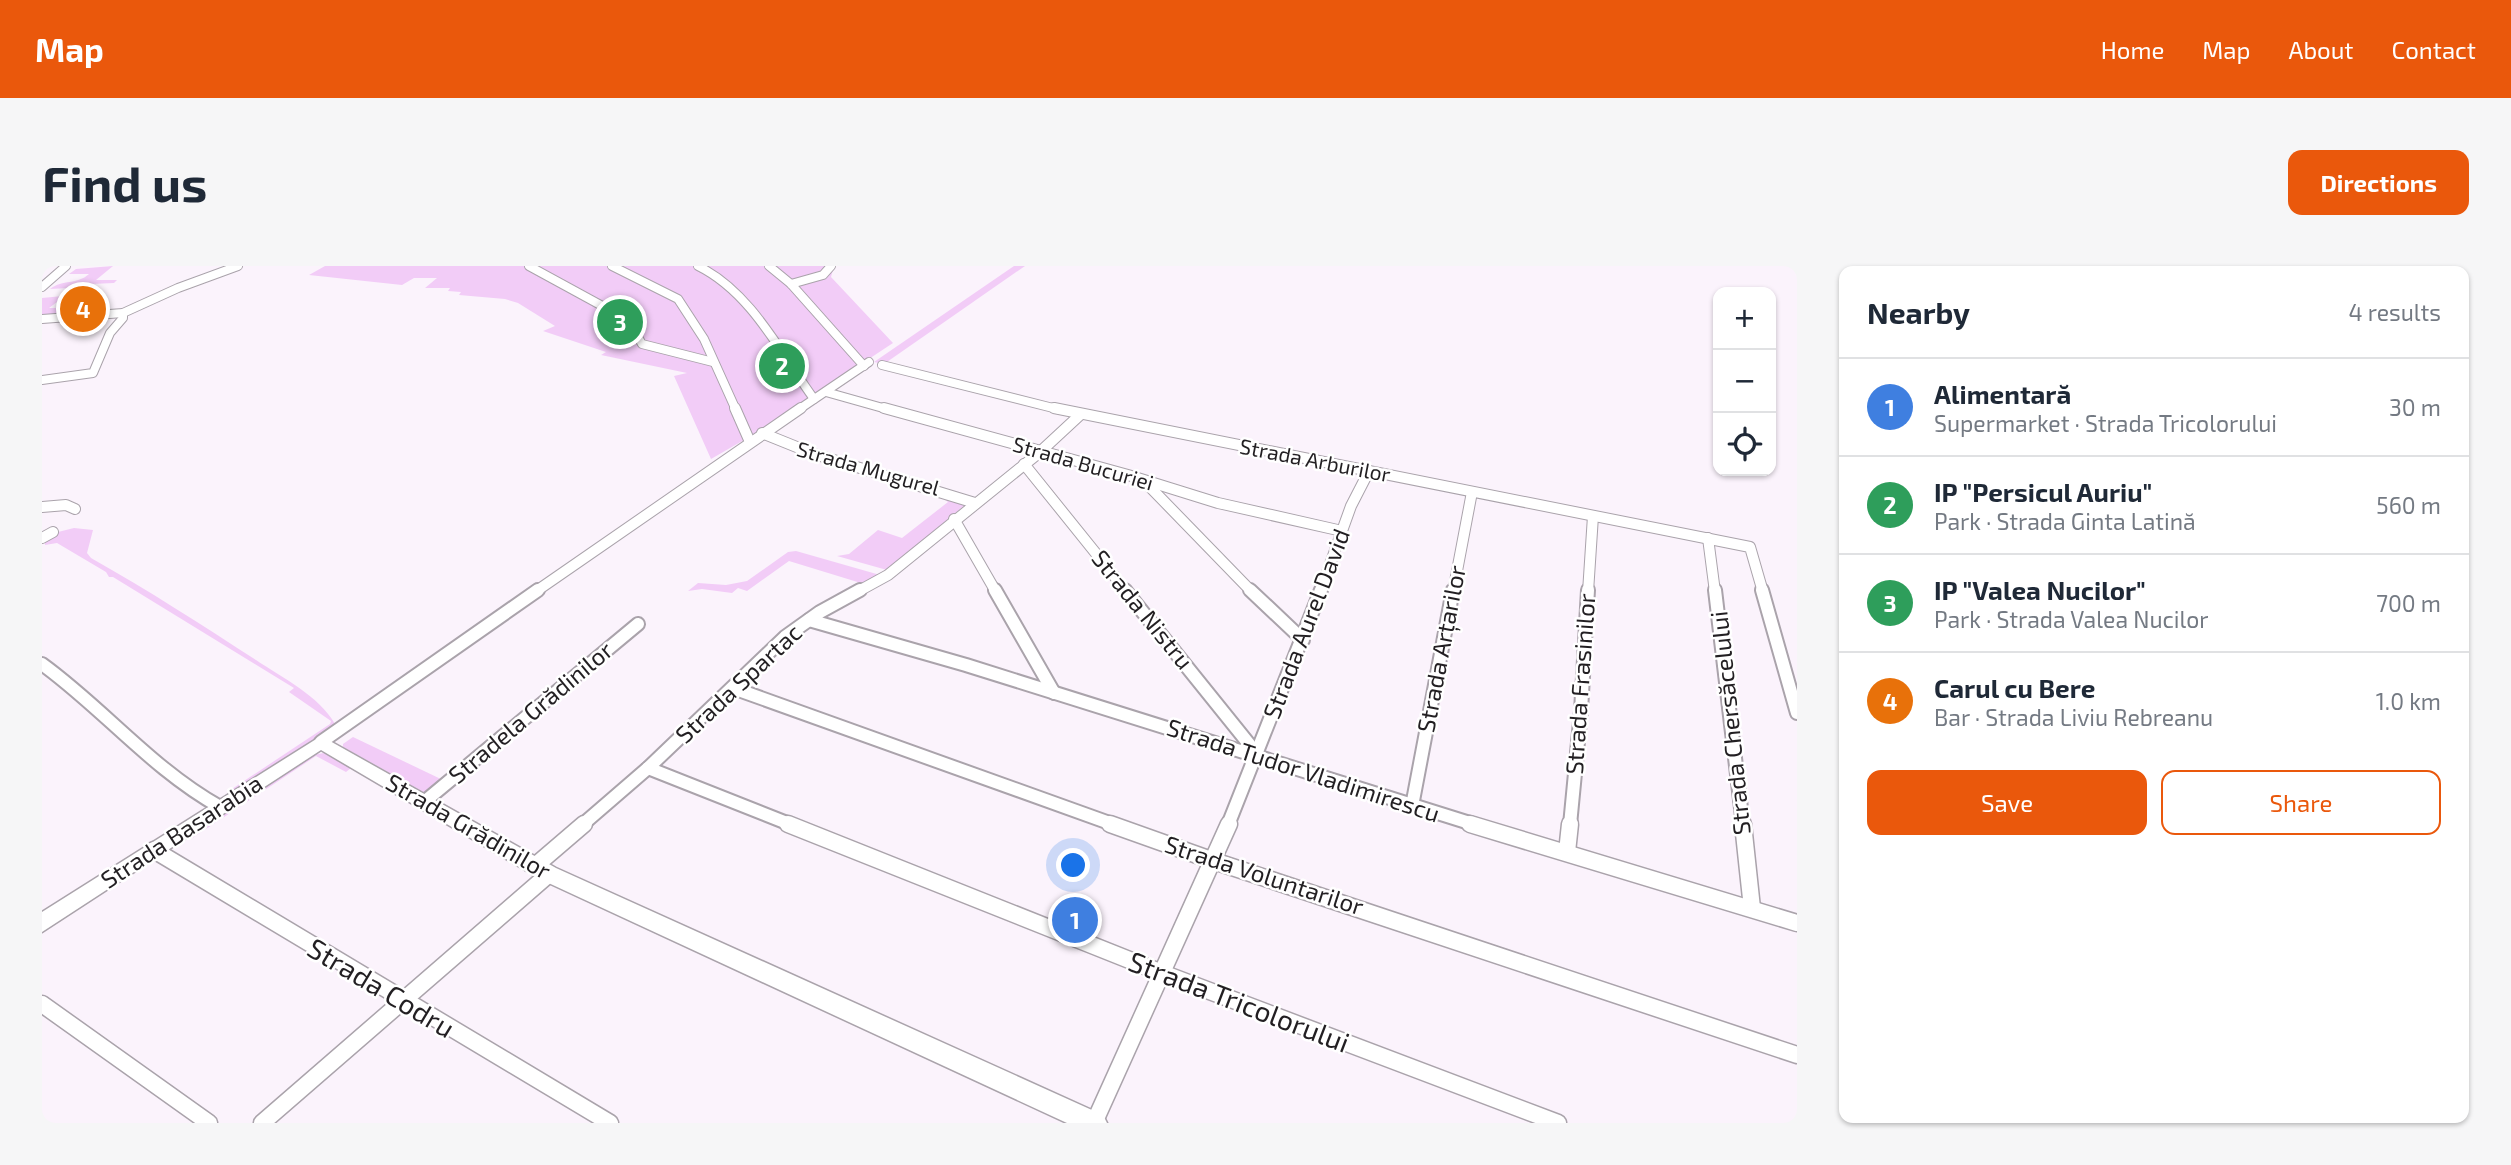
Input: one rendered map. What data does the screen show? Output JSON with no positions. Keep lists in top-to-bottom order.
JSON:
{
  "streets": {
    "street": [
      "Strada Arburilor",
      "Strada Bucuriei",
      "Strada Mugurel",
      "Strada Nistru",
      "Strada Aurel David",
      "Strada Arțarilor",
      "Strada Spartac",
      "Strada Frasinilor",
      "Stradela Grădinilor",
      "Strada Chersăcelului",
      "Strada Tudor Vladimirescu",
      "Strada Grădinilor",
      "Strada Basarabia",
      "Strada Voluntarilor",
      "Strada Codru",
      "Strada Tricolorului"
    ]
  },
  "crossings": [
    ["Strada Arburilor", "Strada Mugurel"],
    ["Strada Arburilor", "Strada Aurel David"],
    ["Strada Arburilor", "Strada Arțarilor"],
    ["Strada Arburilor", "Strada Frasinilor"],
    ["Strada Arburilor", "Strada Chersăcelului"],
    ["Strada Bucuriei", "Strada Mugurel"],
    ["Strada Bucuriei", "Strada Aurel David"],
    ["Strada Mugurel", "Strada Nistru"],
    ["Strada Mugurel", "Strada Spartac"],
    ["Strada Mugurel", "Strada Tudor Vladimirescu"],
    ["Strada Nistru", "Strada Aurel David"],
    ["Strada Nistru", "Strada Tudor Vladimirescu"],
    ["Strada Aurel David", "Strada Tudor Vladimirescu"],
    ["Strada Aurel David", "Strada Grădinilor"],
    ["Strada Aurel David", "Strada Voluntarilor"],
    ["Strada Aurel David", "Strada Tricolorului"],
    ["Strada Arțarilor", "Strada Tudor Vladimirescu"],
    ["Strada Spartac", "Strada Tudor Vladimirescu"],
    ["Strada Spartac", "Strada Grădinilor"],
    ["Strada Spartac", "Strada Voluntarilor"],
    ["Strada Spartac", "Strada Codru"],
    ["Strada Spartac", "Strada Tricolorului"],
    ["Strada Frasinilor", "Strada Tudor Vladimirescu"],
    ["Stradela Grădinilor", "Strada Grădinilor"],
    ["Strada Chersăcelului", "Strada Tudor Vladimirescu"],
    ["Strada Grădinilor", "Strada Basarabia"],
    ["Strada Basarabia", "Strada Codru"]
  ],
  "page": {
    "header": "Map",
    "nav": [
      "Home",
      "Map",
      "About",
      "Contact"
    ],
    "buttons": [
      "Directions",
      ["Save", "Share"]
    ],
    "title": "Find us",
    "heading": ["Nearby", "4 results"],
    "pins": [
      "4",
      "3",
      "2",
      "1"
    ],
    "map_buttons": ["+", "−"],
    "list": [
      {
        "mark": "1",
        "name": "Alimentară",
        "note": "Supermarket · Strada Tricolorului",
        "value": "30 m"
      },
      {
        "mark": "2",
        "name": "IP \"Persicul Auriu\"",
        "note": "Park · Strada Ginta Latină",
        "value": "560 m"
      },
      {
        "mark": "3",
        "name": "IP \"Valea Nucilor\"",
        "note": "Park · Strada Valea Nucilor",
        "value": "700 m"
      },
      {
        "mark": "4",
        "name": "Carul cu Bere",
        "note": "Bar · Strada Liviu Rebreanu",
        "value": "1.0 km"
      }
    ]
  }
}
